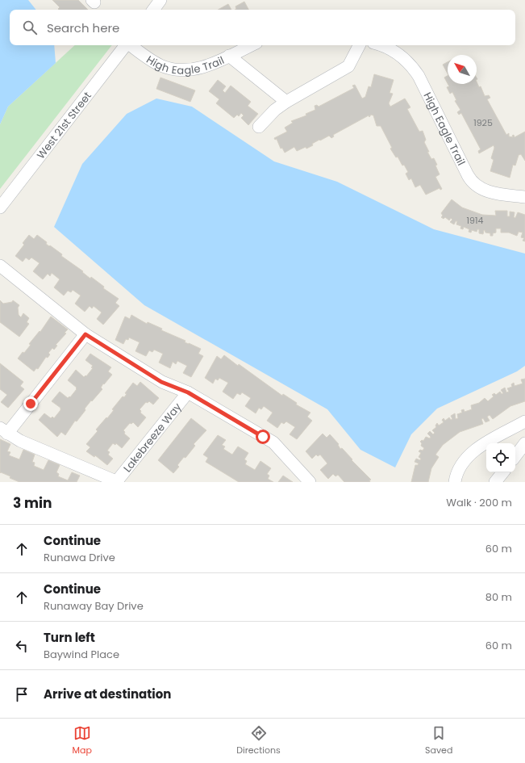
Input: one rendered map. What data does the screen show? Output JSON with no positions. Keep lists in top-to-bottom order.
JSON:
{
  "streets": {
    "street": ["High Eagle Trail", "West 21st Street", "Lakebreeze Way"]
  },
  "house_numbers": ["1925", "1914"],
  "north": "top left",
  "page": {
    "search": "Search here",
    "heading": ["3 min", "Walk · 200 m"],
    "list": [
      ["Continue", "Runawa Drive", "60 m"],
      ["Continue", "Runaway Bay Drive", "80 m"],
      ["Turn left", "Baywind Place", "60 m"],
      "Arrive at destination"
    ],
    "nav": ["Map", "Directions", "Saved"]
  }
}
